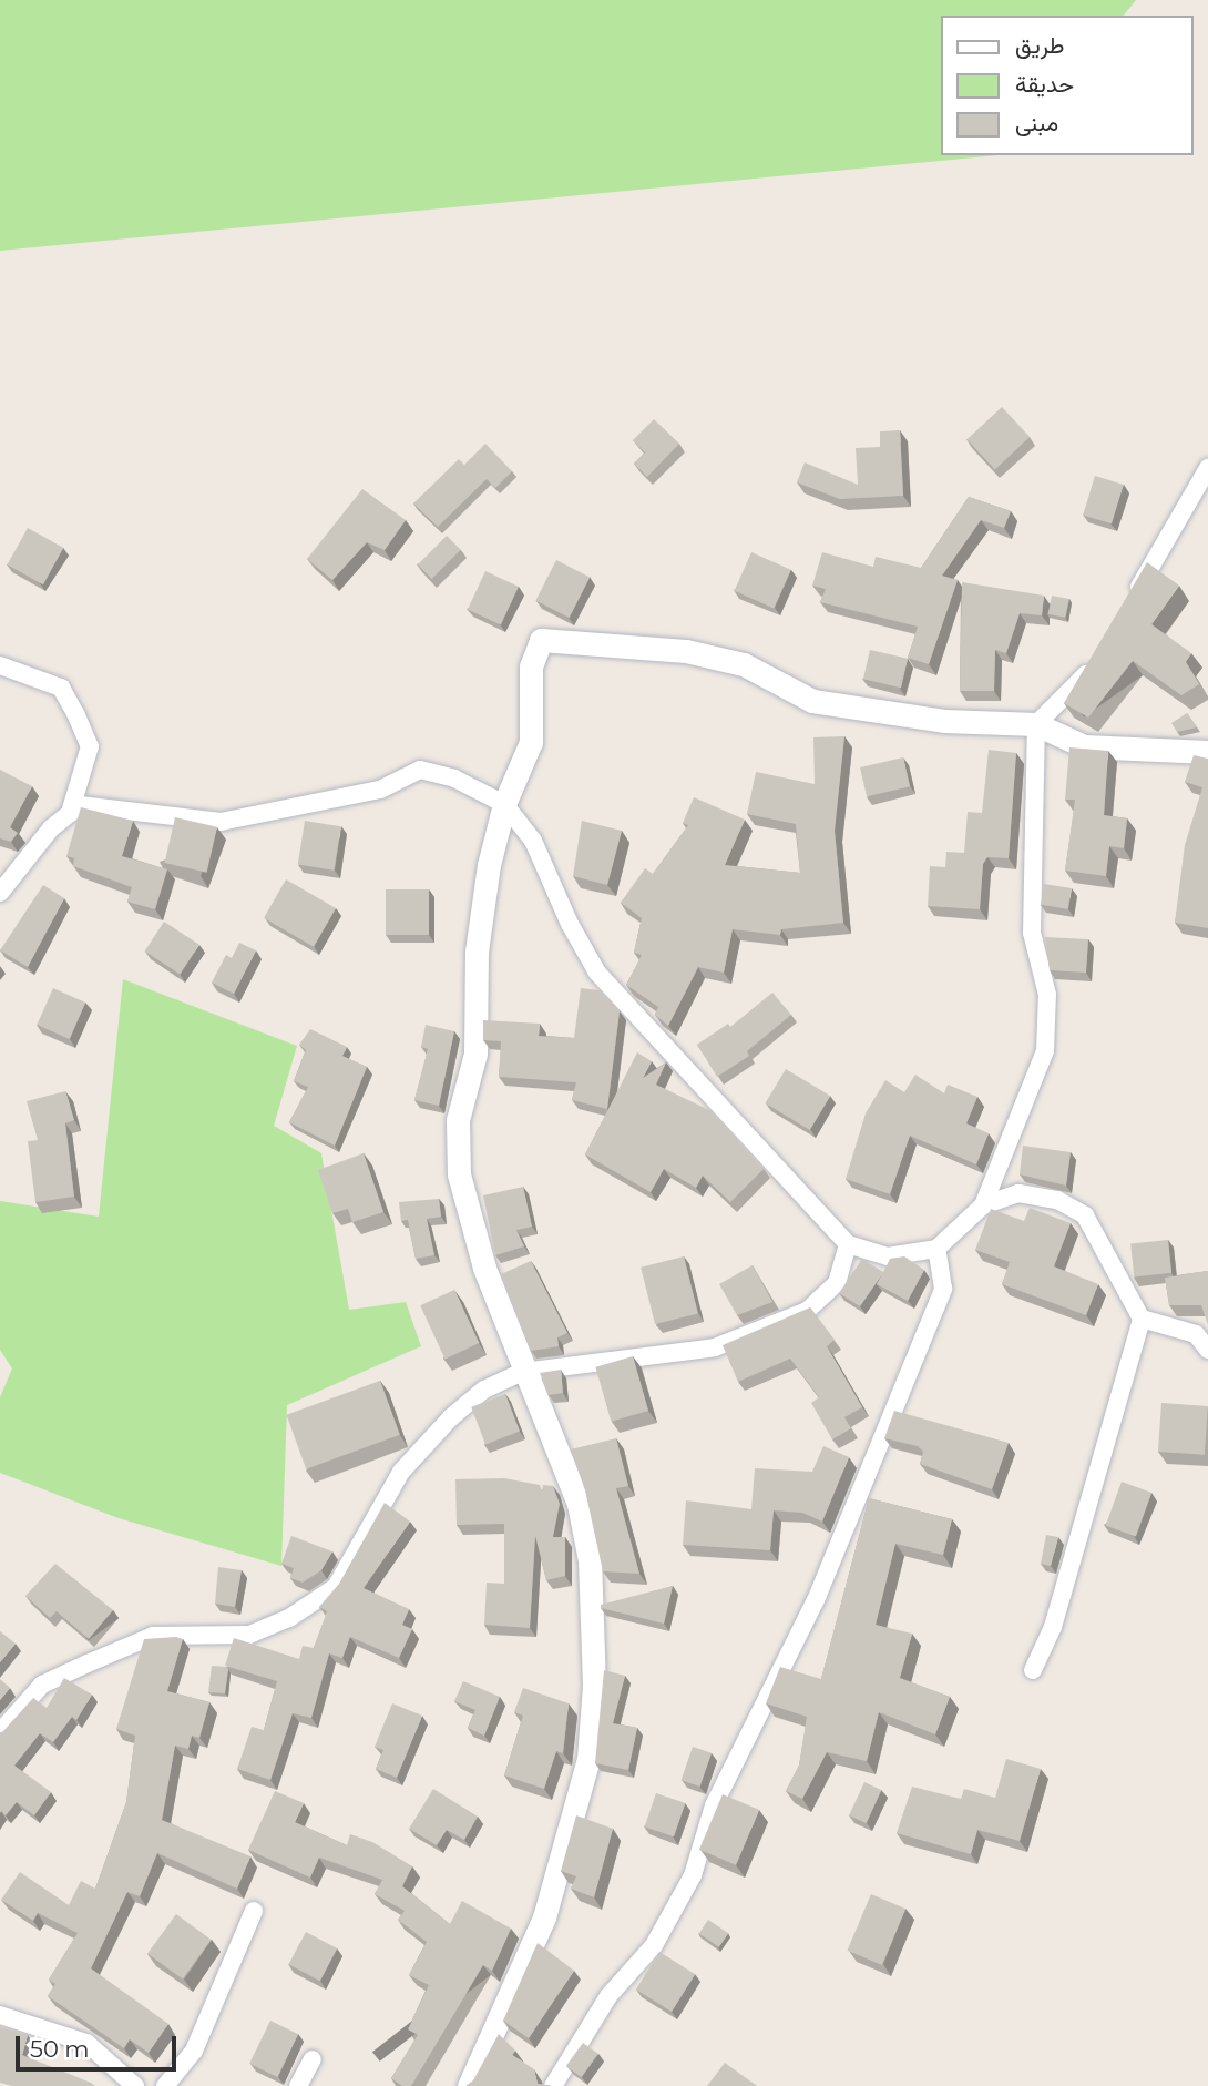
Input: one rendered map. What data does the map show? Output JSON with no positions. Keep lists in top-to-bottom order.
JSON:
{
  "legend": ["طريق", "حديقة", "مبنى"],
  "scale_bar": "50 m"
}
